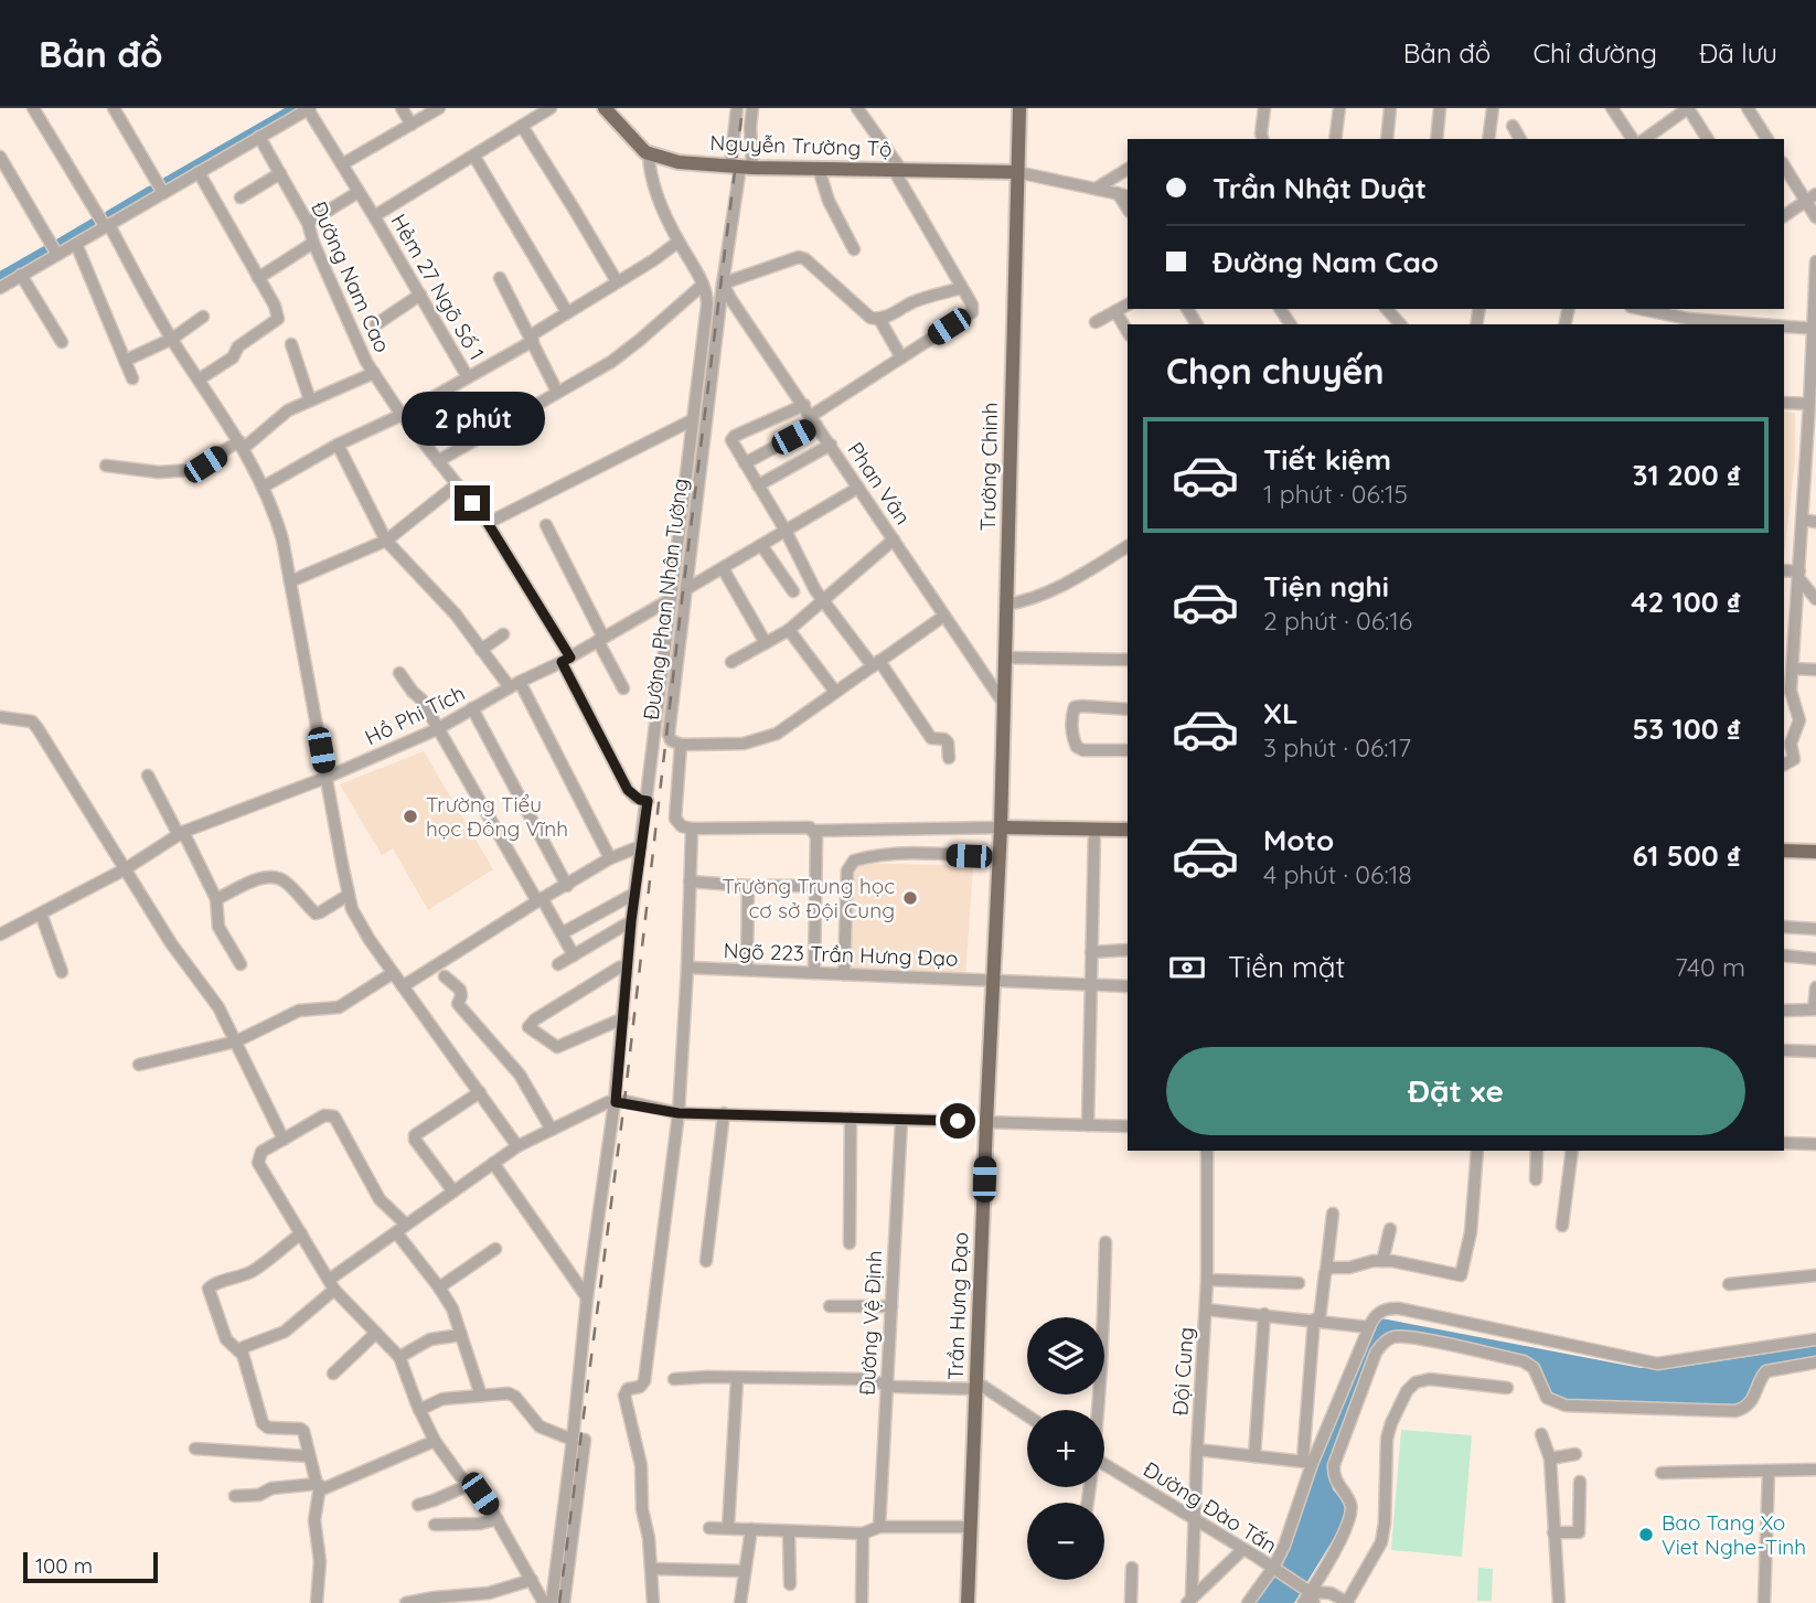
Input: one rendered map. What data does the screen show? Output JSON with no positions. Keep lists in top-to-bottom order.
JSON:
{
  "streets": {
    "main road": ["Nguyễn Trường Tộ", "Trường Chinh", "Trần Hưng Đạo"],
    "street": [
      "Đường Nam Cao",
      "Hẻm 27 Ngõ Số 1",
      "Phan Vân",
      "Đường Phan Nhân Tường",
      "Hồ Phi Tích",
      "Ngõ 223 Trần Hưng Đạo",
      "Đường Vệ Định",
      "Đội Cung",
      "Đường Đào Tấn"
    ]
  },
  "crossings": [
    ["Nguyễn Trường Tộ", "Trường Chinh"],
    ["Nguyễn Trường Tộ", "Đường Phan Nhân Tường"],
    ["Đường Nam Cao", "Hồ Phi Tích"],
    ["Trường Chinh", "Phan Vân"],
    ["Trường Chinh", "Trần Hưng Đạo"],
    ["Phan Vân", "Đường Phan Nhân Tường"],
    ["Ngõ 223 Trần Hưng Đạo", "Trần Hưng Đạo"],
    ["Đội Cung", "Đường Đào Tấn"]
  ],
  "places": ["Trường Tiểu học Đông Vĩnh", "Trường Trung học cơ sở Đội Cung", "Bao Tang Xo Viet Nghe-Tinh"],
  "scale_bar": "100 m",
  "page": {
    "header": "Bản đồ",
    "nav": ["Bản đồ", "Chỉ đường", "Đã lưu"],
    "banner": ["Trần Nhật Duật", "Đường Nam Cao"],
    "heading": "Chọn chuyến",
    "bubble": "2 phút",
    "list": [
      {
        "name": "Tiết kiệm",
        "note": "1 phút · 06:15",
        "value": "31 200 ₫"
      },
      {
        "name": "Tiện nghi",
        "note": "2 phút · 06:16",
        "value": "42 100 ₫"
      },
      {
        "name": "XL",
        "note": "3 phút · 06:17",
        "value": "53 100 ₫"
      },
      {
        "name": "Moto",
        "note": "4 phút · 06:18",
        "value": "61 500 ₫"
      }
    ],
    "pay": ["Tiền mặt", "740 m"],
    "buttons": "Đặt xe",
    "map_buttons": ["+", "−"],
    "scale": "100 m"
  }
}
